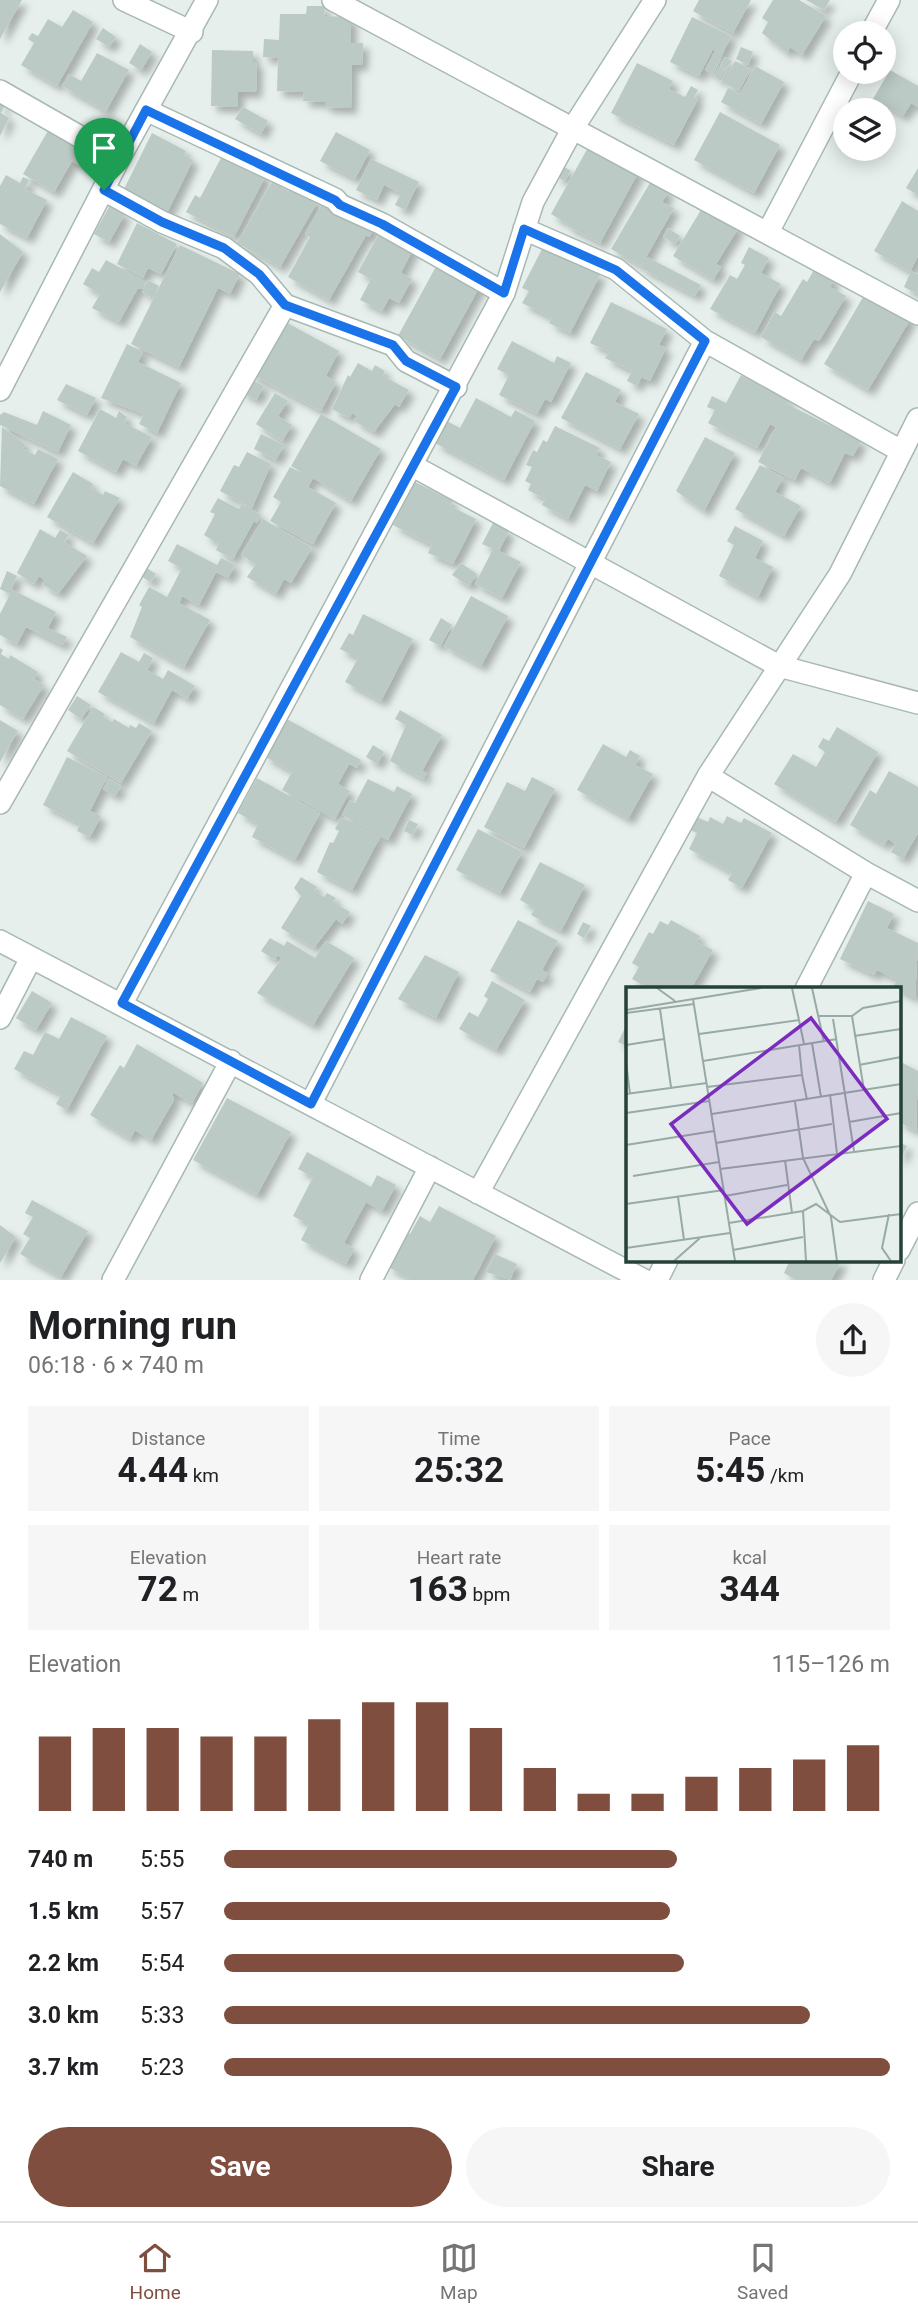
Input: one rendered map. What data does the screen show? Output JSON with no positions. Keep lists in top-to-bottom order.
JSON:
{
  "page": {
    "heading": ["Morning run", "06:18 · 6 × 740 m"],
    "stats": [
      ["Distance", "4.44 km"],
      ["Time", "25:32"],
      ["Pace", "5:45 /km"],
      ["Elevation", "72 m"],
      ["Heart rate", "163 bpm"],
      ["kcal", "344"]
    ],
    "chart": ["Elevation", "115–126 m"],
    "list": [
      {
        "name": "740 m",
        "note": "5:55"
      },
      {
        "name": "1.5 km",
        "note": "5:57"
      },
      {
        "name": "2.2 km",
        "note": "5:54"
      },
      {
        "name": "3.0 km",
        "note": "5:33"
      },
      {
        "name": "3.7 km",
        "note": "5:23"
      }
    ],
    "buttons": ["Save", "Share"],
    "tabs": ["Home", "Map", "Saved"]
  }
}
